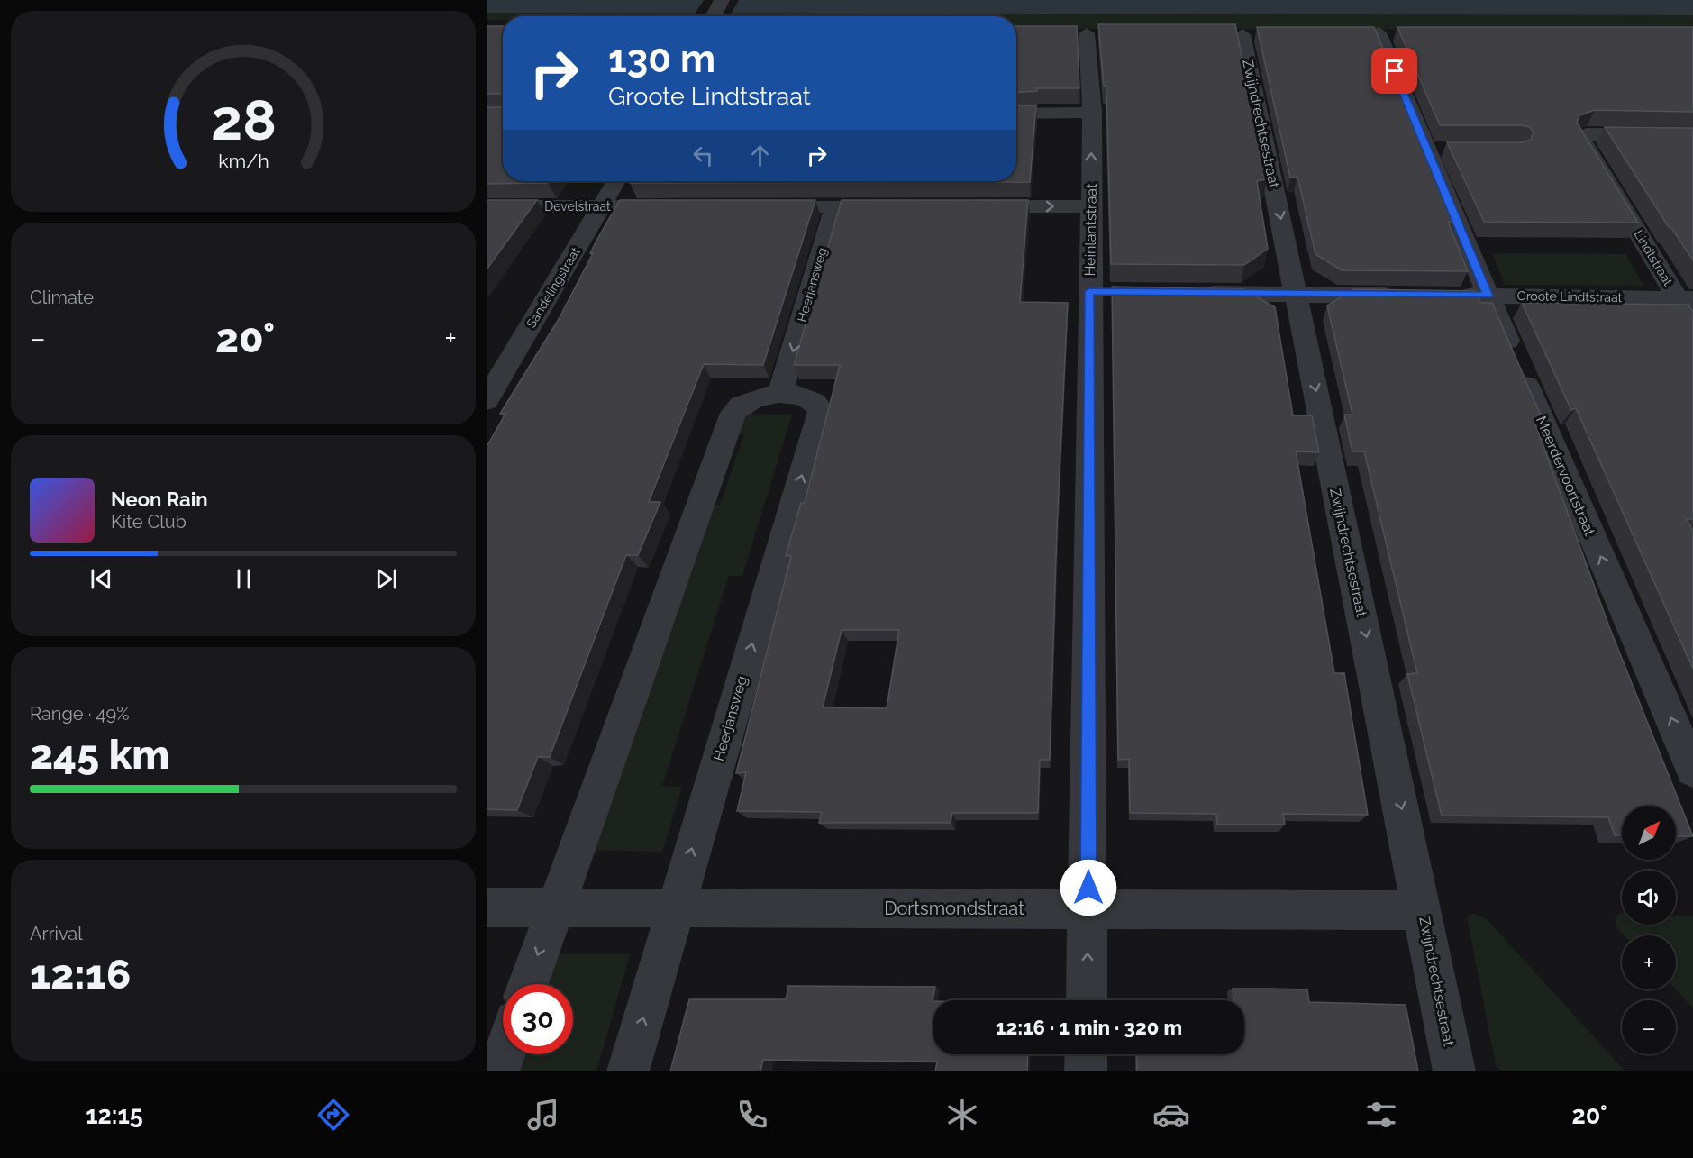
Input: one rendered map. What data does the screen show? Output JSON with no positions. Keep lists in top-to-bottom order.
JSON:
{
  "streets": {
    "street": [
      "Zwijndrechtsestraat",
      "Develstraat",
      "Heinlantstraat",
      "Lindtstraat",
      "Heerjansweg",
      "Sandelingstraat",
      "Groote Lindtstraat",
      "Meerdervoortstraat",
      "Dortsmondstraat"
    ]
  },
  "crossings": [
    ["Zwijndrechtsestraat", "Dortsmondstraat"],
    ["Develstraat", "Sandelingstraat"],
    ["Heinlantstraat", "Dortsmondstraat"],
    ["Lindtstraat", "Groote Lindtstraat"],
    ["Heerjansweg", "Dortsmondstraat"],
    ["Groote Lindtstraat", "Meerdervoortstraat"]
  ],
  "one_way": ["Zwijndrechtsestraat", "Meerdervoortstraat"],
  "north": "top right",
  "page": {
    "turn": ["130 m", "Groote Lindtstraat"],
    "tile": [
      "Climate",
      ["Range · 49%", "245 km"],
      ["Arrival", "12:16"]
    ],
    "heat": ["−", "20°", "+"],
    "song": ["Neon Rain", "Kite Club"],
    "map_buttons": ["+", "−"],
    "limit": "30",
    "trip": "12:16 · 1 min · 320 m",
    "tabs": ["12:15", "20°"],
    "gauge": ["28", "km/h"]
  }
}
